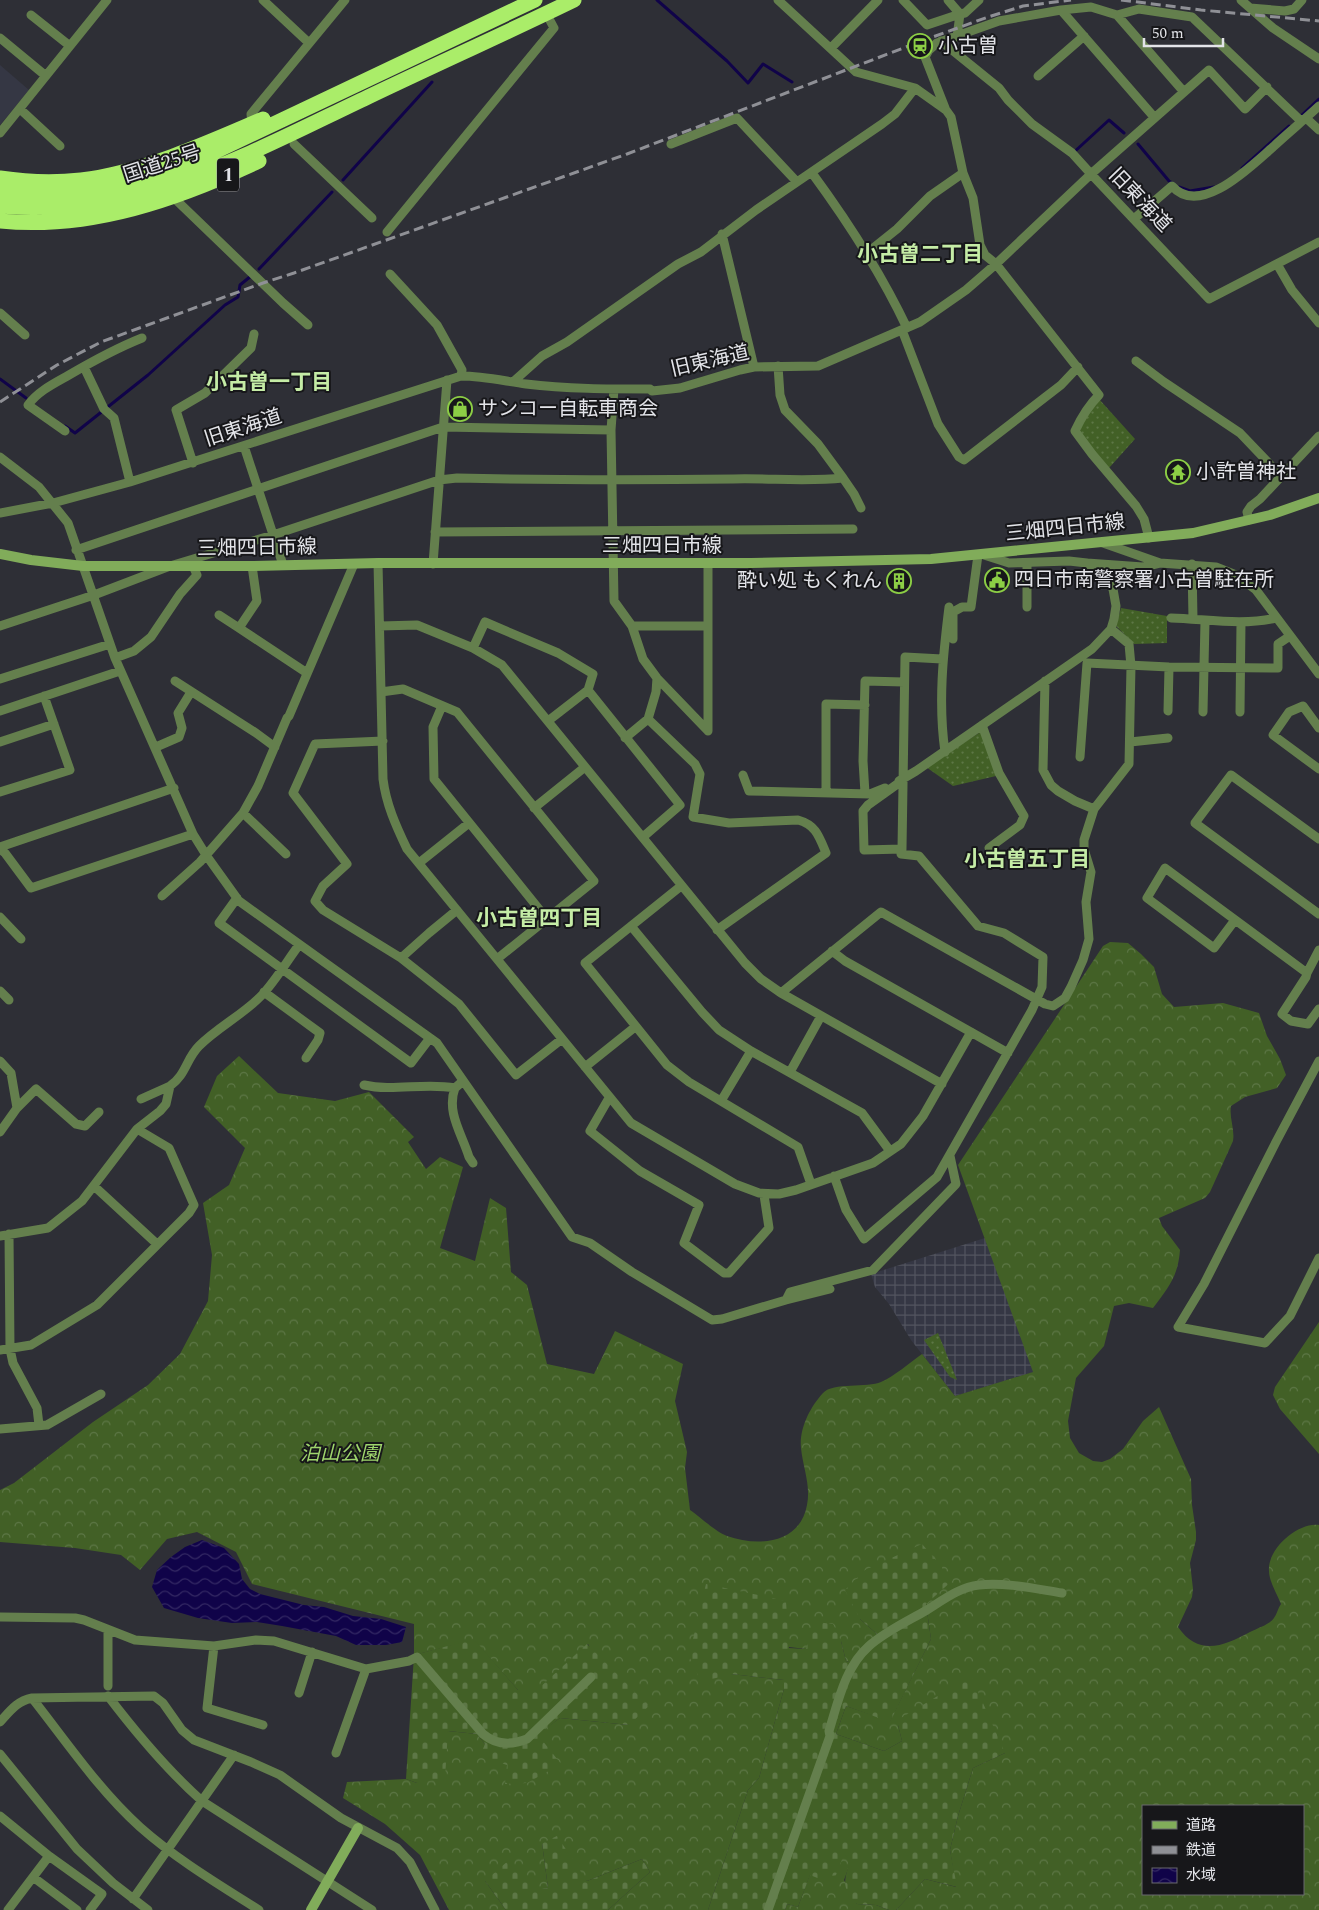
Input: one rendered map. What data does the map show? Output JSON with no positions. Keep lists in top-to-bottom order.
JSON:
{
  "streets": {
    "highway": ["国道25号", "1"],
    "main road": ["三畑四日市線"],
    "street": ["旧東海道"]
  },
  "crossings": [
    ["国道25号", "1"]
  ],
  "districts": [
    "小古曽二丁目",
    "小古曽一丁目",
    "小古曽五丁目",
    "小古曽四丁目"
  ],
  "parks": ["泊山公園"],
  "places": {
    "station": ["小古曽"],
    "shop": ["サンコー自転車商会"],
    "temple": ["小許曽神社"],
    "public building": ["四日市南警察署小古曽駐在所"],
    "building": ["酔い処 もくれん"]
  },
  "legend": ["道路", "鉄道", "水域"],
  "scale_bar": "50 m"
}
